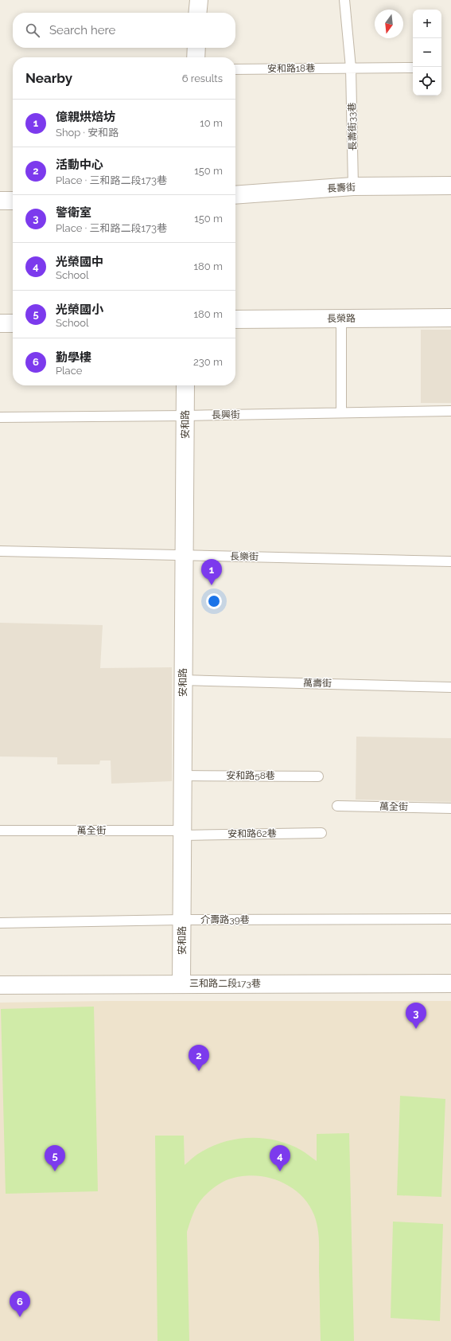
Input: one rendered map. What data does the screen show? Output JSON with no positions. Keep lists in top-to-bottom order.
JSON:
{
  "streets": {
    "street": [
      "長壽街",
      "長榮路",
      "安和路",
      "三和路二段173巷"
    ],
    "lane": [
      "安和路18巷",
      "長壽街33巷",
      "長興街",
      "長樂街",
      "萬壽街",
      "安和路58巷",
      "萬全街",
      "安和路62巷",
      "介壽路39巷"
    ]
  },
  "crossings": [
    ["安和路18巷", "長壽街33巷"],
    ["長壽街33巷", "長壽街"],
    ["長興街", "安和路"],
    ["安和路", "長樂街"],
    ["安和路", "萬壽街"],
    ["安和路", "安和路58巷"],
    ["安和路", "萬全街"],
    ["安和路", "安和路62巷"],
    ["安和路", "介壽路39巷"],
    ["安和路", "三和路二段173巷"],
    ["萬全街", "安和路62巷"]
  ],
  "north": "bottom",
  "page": {
    "map_buttons": ["+", "−"],
    "search": "Search here",
    "heading": ["Nearby", "6 results"],
    "list": [
      {
        "mark": "1",
        "name": "億親烘焙坊",
        "note": "Shop · 安和路",
        "value": "10 m"
      },
      {
        "mark": "2",
        "name": "活動中心",
        "note": "Place · 三和路二段173巷",
        "value": "150 m"
      },
      {
        "mark": "3",
        "name": "警衛室",
        "note": "Place · 三和路二段173巷",
        "value": "150 m"
      },
      {
        "mark": "4",
        "name": "光榮國中",
        "note": "School",
        "value": "180 m"
      },
      {
        "mark": "5",
        "name": "光榮國小",
        "note": "School",
        "value": "180 m"
      },
      {
        "mark": "6",
        "name": "勤學樓",
        "note": "Place",
        "value": "230 m"
      }
    ],
    "pins": [
      "1",
      "3",
      "2",
      "4",
      "5",
      "6"
    ]
  }
}
